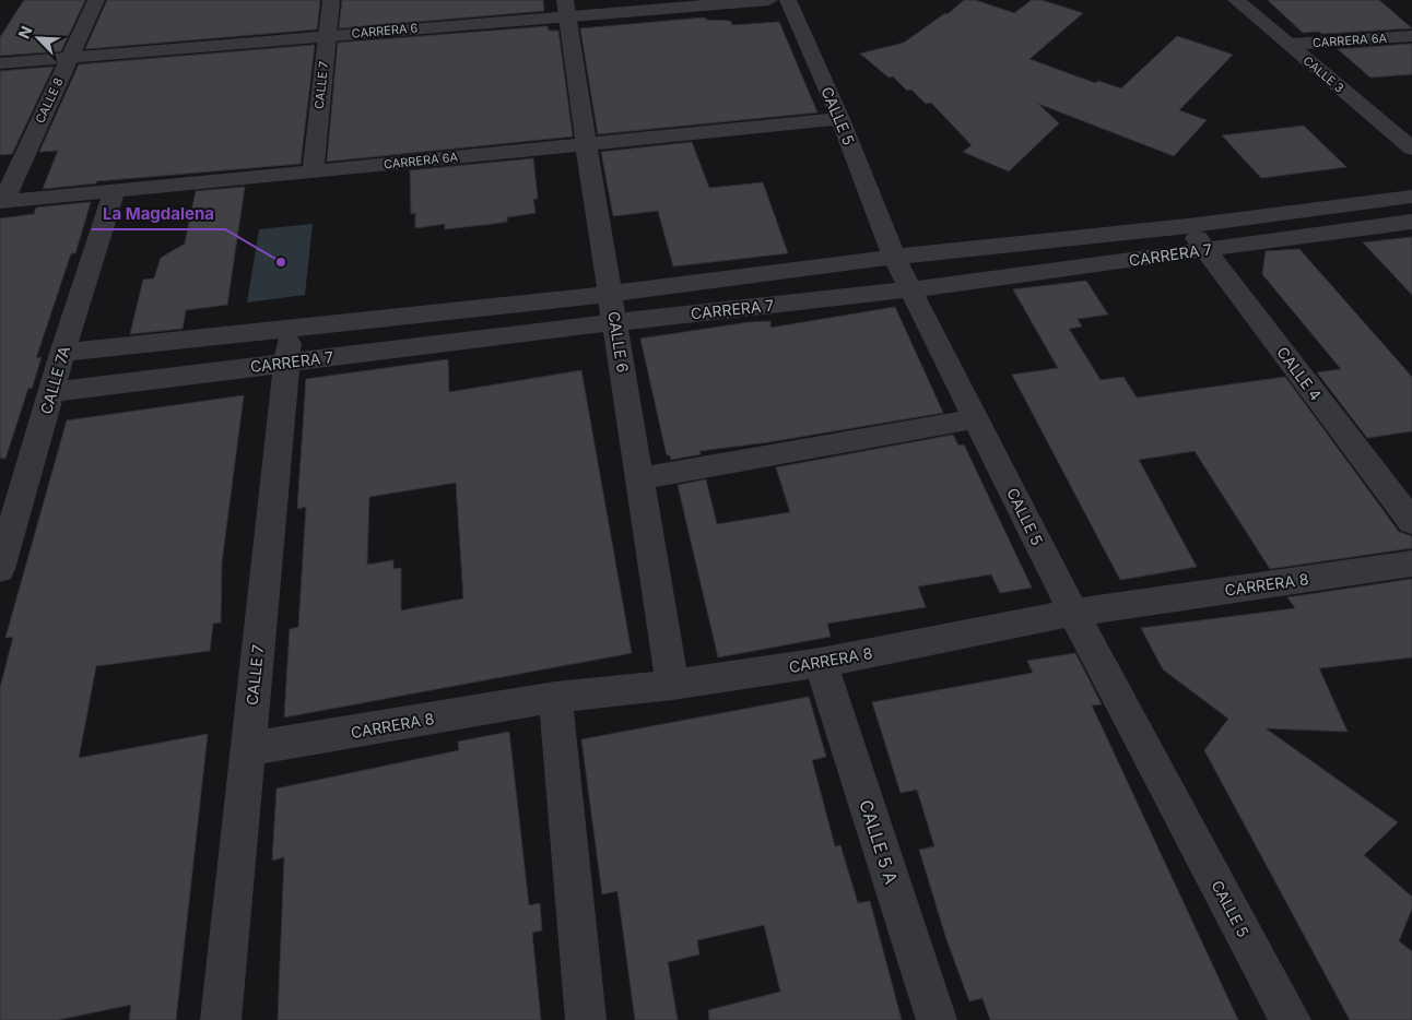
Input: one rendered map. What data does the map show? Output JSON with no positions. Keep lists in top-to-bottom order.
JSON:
{
  "streets": {
    "street": [
      "CARRERA 6",
      "CARRERA 6A",
      "CALLE 3",
      "CALLE 7",
      "CALLE 8",
      "CALLE 5",
      "CARRERA 7",
      "CALLE 6",
      "CALLE 4",
      "CALLE 7A",
      "CARRERA 8",
      "CALLE 5 A"
    ]
  },
  "crossings": [
    ["CARRERA 6", "CALLE 7"],
    ["CARRERA 6", "CALLE 8"],
    ["CARRERA 6", "CALLE 6"],
    ["CARRERA 6A", "CALLE 3"],
    ["CARRERA 6A", "CALLE 7"],
    ["CARRERA 6A", "CALLE 8"],
    ["CARRERA 6A", "CALLE 5"],
    ["CARRERA 6A", "CALLE 6"],
    ["CARRERA 6A", "CALLE 7A"],
    ["CALLE 7", "CARRERA 7"],
    ["CALLE 7", "CARRERA 8"],
    ["CALLE 5", "CARRERA 7"],
    ["CALLE 5", "CARRERA 8"],
    ["CARRERA 7", "CALLE 6"],
    ["CARRERA 7", "CALLE 4"],
    ["CARRERA 7", "CALLE 7A"],
    ["CALLE 6", "CARRERA 8"],
    ["CARRERA 8", "CALLE 5 A"]
  ],
  "places": ["La Magdalena"],
  "north": "top left"
}
